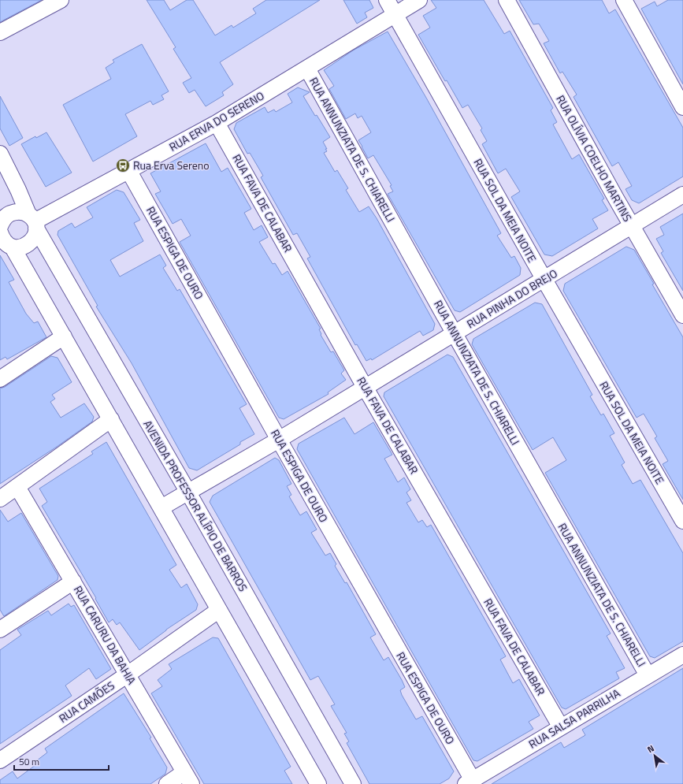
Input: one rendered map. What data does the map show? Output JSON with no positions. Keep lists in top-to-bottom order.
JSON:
{
  "streets": {
    "street": [
      "RUA ERVA DO SERENO",
      "RUA ANNUNZIATA DE S. CHIARELLI",
      "RUA OLÍVIA COELHO MARTINS",
      "RUA FAVA DE CALABAR",
      "RUA SOL DA MEIA NOITE",
      "RUA ESPIGA DE OURO",
      "RUA PINHA DO BREJO",
      "AVENIDA PROFESSOR ALÍPIO DE BARROS",
      "RUA CARURU DA BAHIA",
      "RUA CAMÕES",
      "RUA SALSA PARRILHA"
    ]
  },
  "crossings": [
    ["RUA ERVA DO SERENO", "RUA ANNUNZIATA DE S. CHIARELLI"],
    ["RUA ERVA DO SERENO", "RUA FAVA DE CALABAR"],
    ["RUA ERVA DO SERENO", "RUA SOL DA MEIA NOITE"],
    ["RUA ERVA DO SERENO", "RUA ESPIGA DE OURO"],
    ["RUA ERVA DO SERENO", "AVENIDA PROFESSOR ALÍPIO DE BARROS"],
    ["RUA ANNUNZIATA DE S. CHIARELLI", "RUA PINHA DO BREJO"],
    ["RUA ANNUNZIATA DE S. CHIARELLI", "RUA SALSA PARRILHA"],
    ["RUA OLÍVIA COELHO MARTINS", "RUA PINHA DO BREJO"],
    ["RUA FAVA DE CALABAR", "RUA PINHA DO BREJO"],
    ["RUA FAVA DE CALABAR", "RUA SALSA PARRILHA"],
    ["RUA SOL DA MEIA NOITE", "RUA PINHA DO BREJO"],
    ["RUA ESPIGA DE OURO", "RUA PINHA DO BREJO"],
    ["RUA ESPIGA DE OURO", "RUA SALSA PARRILHA"],
    ["RUA PINHA DO BREJO", "AVENIDA PROFESSOR ALÍPIO DE BARROS"],
    ["RUA CARURU DA BAHIA", "RUA CAMÕES"]
  ],
  "places": {
    "bus stop": ["Rua Erva Sereno"]
  },
  "scale_bar": "50 m",
  "north": "top left"
}
